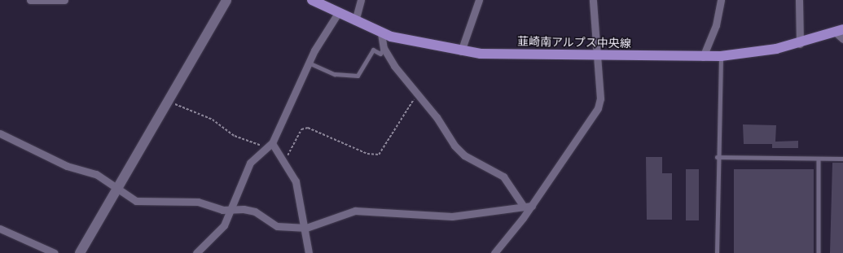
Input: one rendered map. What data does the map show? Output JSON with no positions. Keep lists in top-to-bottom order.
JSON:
{
  "streets": {
    "main road": ["韮崎南アルプス中央線"]
  }
}
